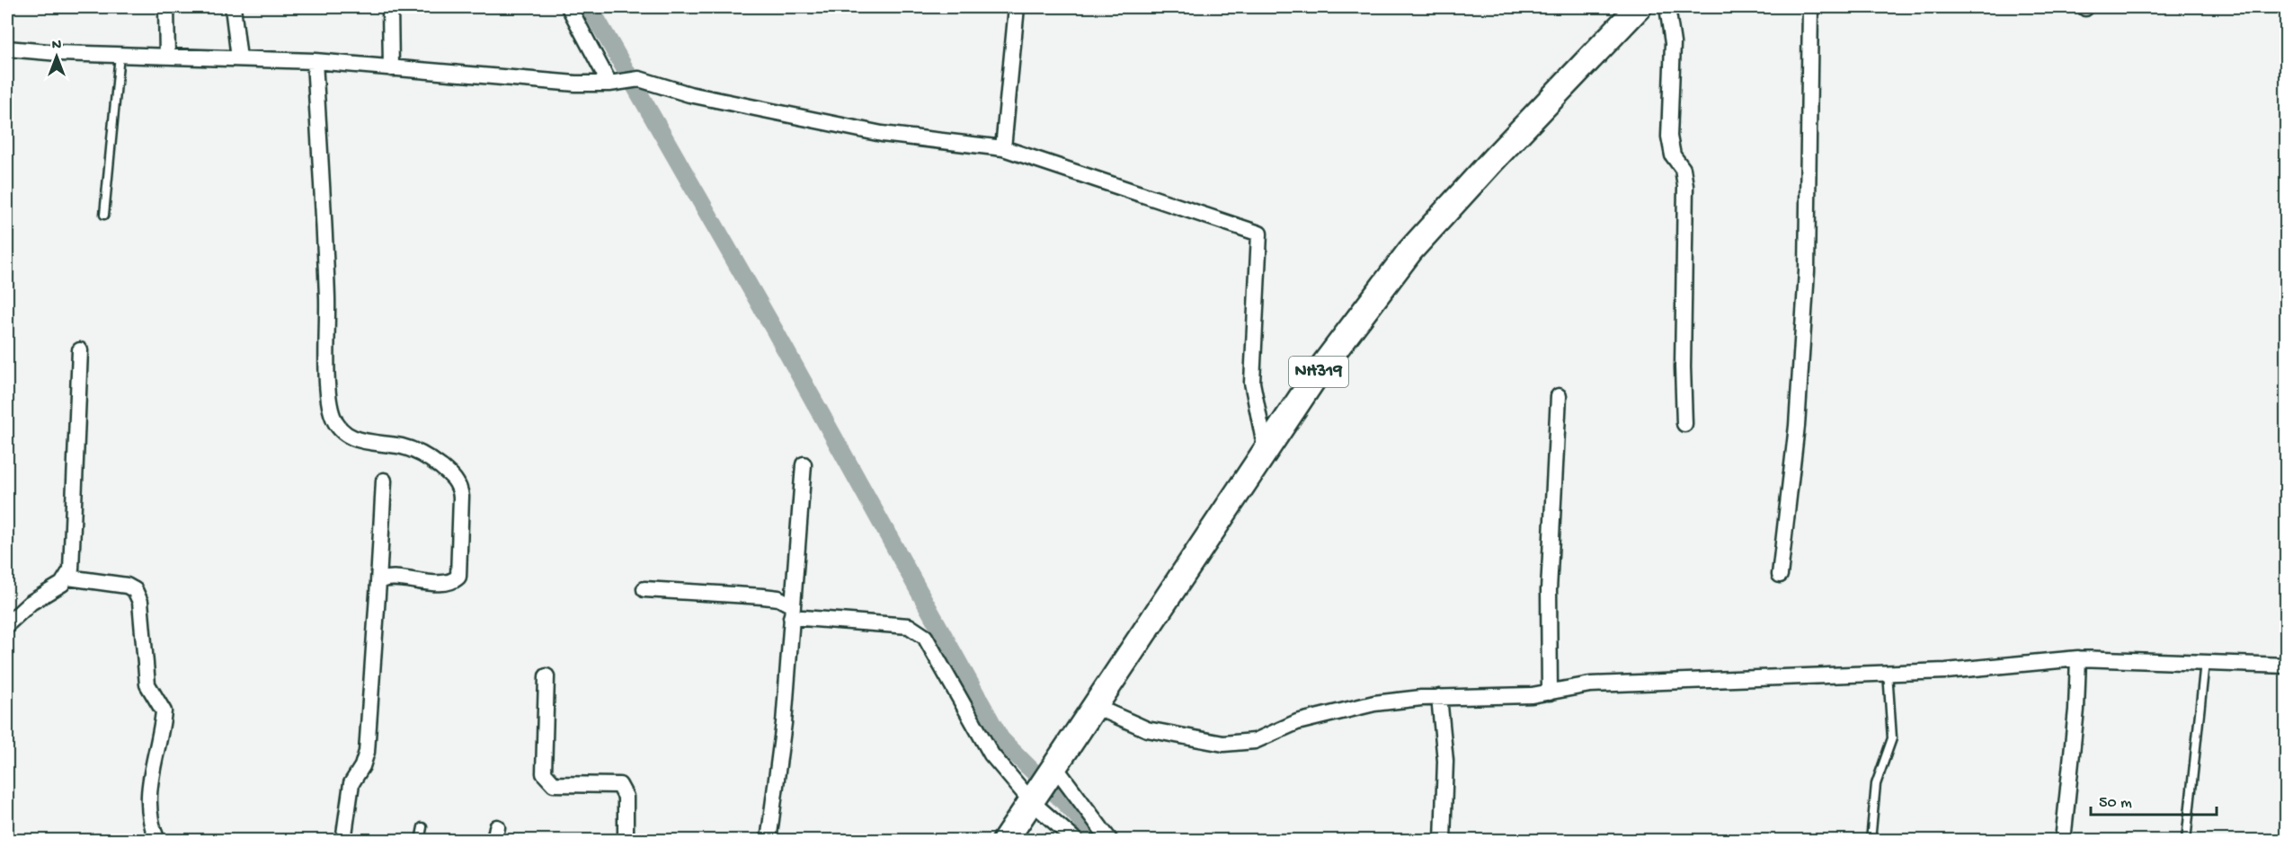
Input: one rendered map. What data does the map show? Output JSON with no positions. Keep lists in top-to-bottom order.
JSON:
{
  "streets": {
    "highway": ["NH319"]
  },
  "scale_bar": "50 m",
  "north": "top"
}
